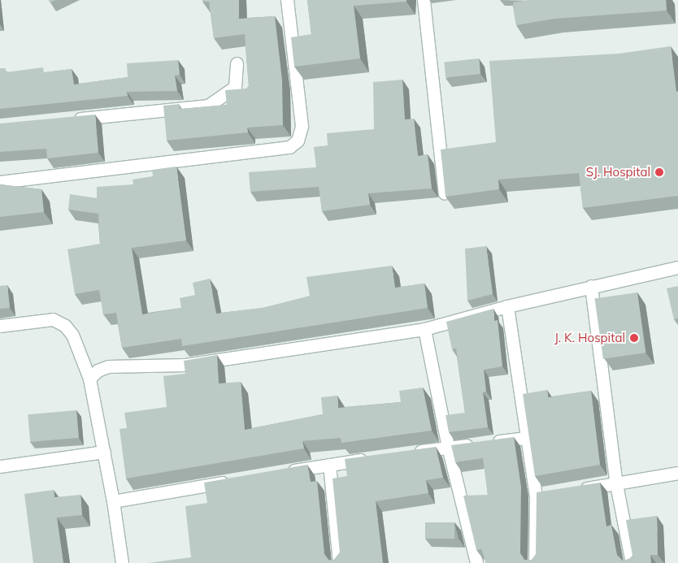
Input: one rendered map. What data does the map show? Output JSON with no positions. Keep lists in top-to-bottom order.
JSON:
{
  "places": ["SJ. Hospital", "J. K. Hospital"]
}
